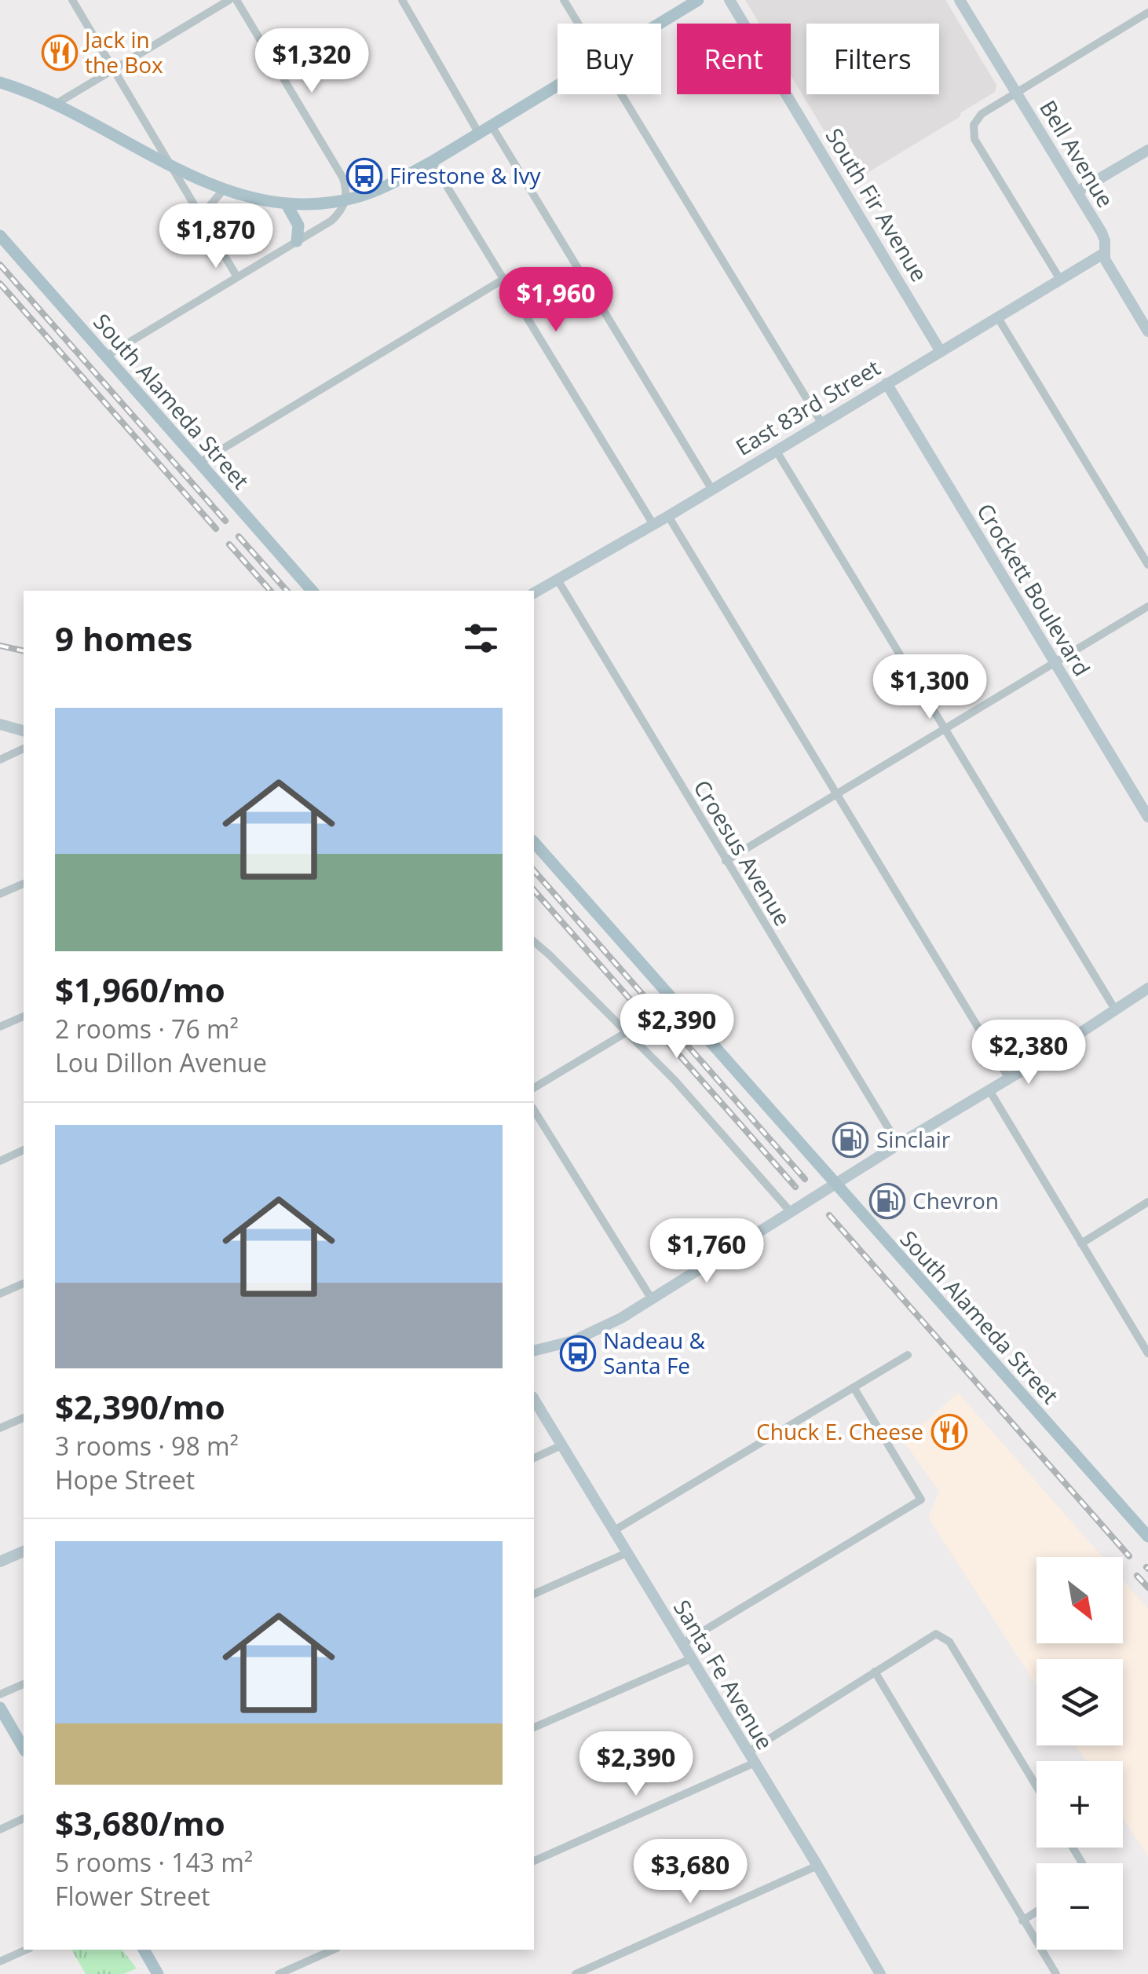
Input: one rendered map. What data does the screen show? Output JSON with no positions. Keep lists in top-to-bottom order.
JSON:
{
  "streets": {
    "main road": ["South Alameda Street"],
    "street": [
      "Bell Avenue",
      "South Fir Avenue",
      "East 83rd Street",
      "Crockett Boulevard",
      "Croesus Avenue",
      "Santa Fe Avenue"
    ]
  },
  "crossings": [
    ["Bell Avenue", "East 83rd Street"],
    ["South Fir Avenue", "East 83rd Street"],
    ["East 83rd Street", "Crockett Boulevard"],
    ["East 83rd Street", "Croesus Avenue"]
  ],
  "places": {
    "restaurant": ["Jack in the Box", "Chuck E. Cheese"],
    "bus stop": ["Firestone & Ivy", "Nadeau & Santa Fe"],
    "fuel station": ["Sinclair", "Chevron"]
  },
  "north": "bottom right",
  "page": {
    "chip": ["Buy", "Rent", "Filters"],
    "price": [
      "$1,320",
      "$1,870",
      "$1,960",
      "$1,300",
      "$2,390",
      "$2,380",
      "$1,760",
      "$2,390",
      "$3,680"
    ],
    "heading": "9 homes",
    "list": [
      {
        "name": "$1,960/mo",
        "note": "2 rooms · 76 m² · Lou Dillon Avenue"
      },
      {
        "name": "$2,390/mo",
        "note": "3 rooms · 98 m² · Hope Street"
      },
      {
        "name": "$3,680/mo",
        "note": "5 rooms · 143 m² · Flower Street"
      }
    ],
    "map_buttons": ["+", "−"]
  }
}
